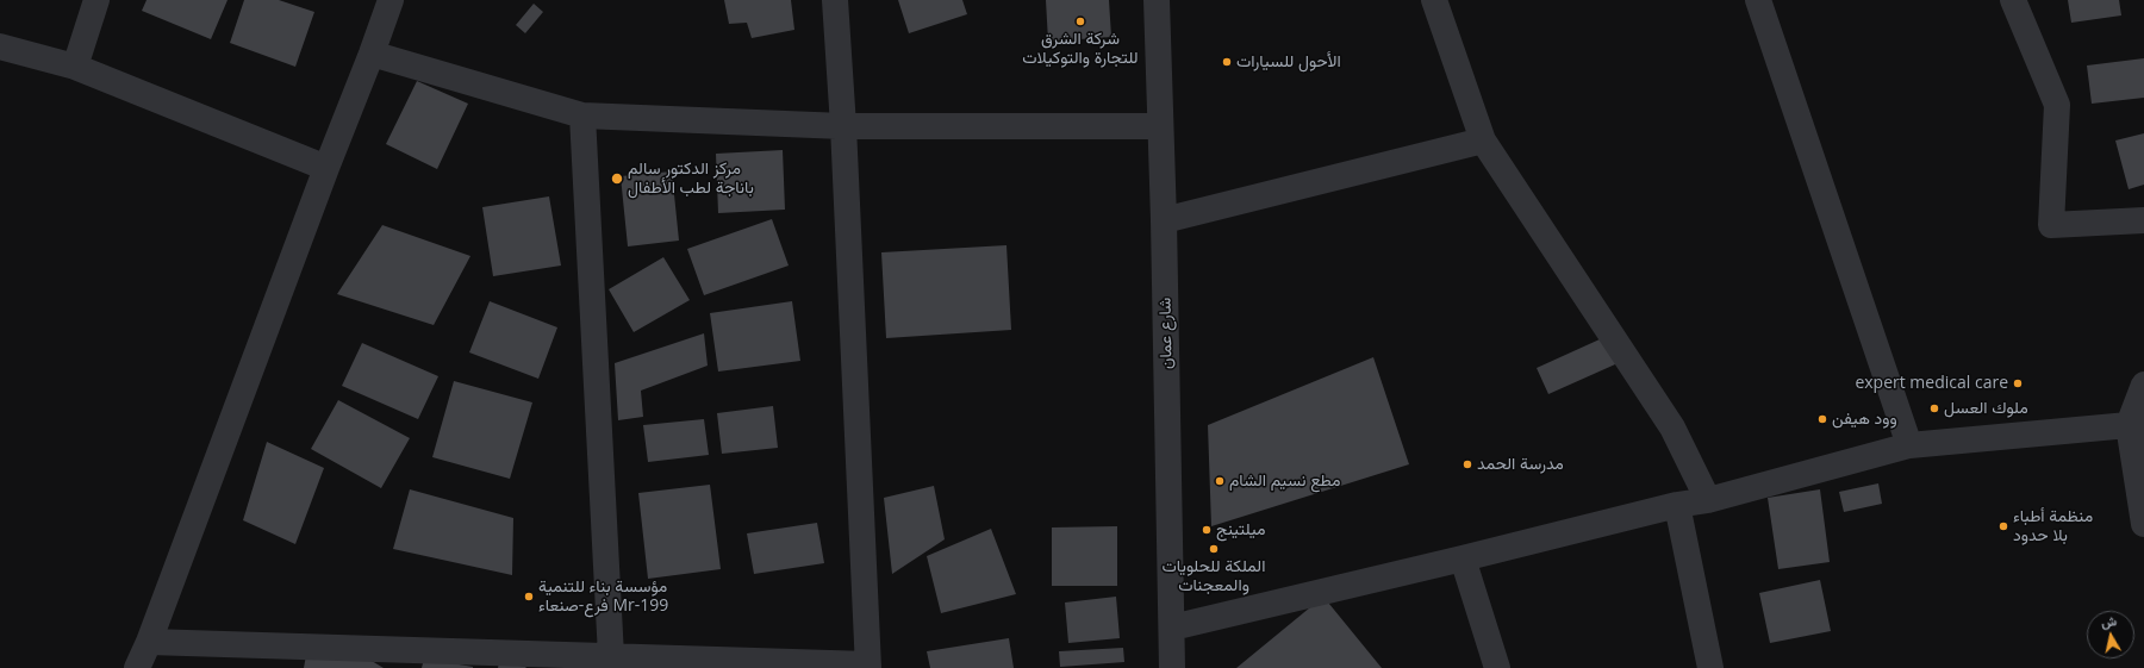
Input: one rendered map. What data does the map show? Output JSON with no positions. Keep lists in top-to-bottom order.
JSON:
{
  "streets": {
    "street": ["شارع عمان"]
  },
  "places": [
    "شركة الشرق للتجارة والتوكيلات",
    "الأحول للسيارات",
    "مركز الدكتور سالم باناجة لطب الأطفال",
    "expert medical care",
    "ملوك العسل",
    "وود هيفن",
    "مدرسة الحمد",
    "مطع نسيم الشام",
    "منظمة أطباء بلا حدود",
    "ميلتينج",
    "الملكة للحلويات والمعجنات",
    "مؤسسة بناء للتنمية فرع-صنعاء Mr-199"
  ],
  "north": "top"
}
